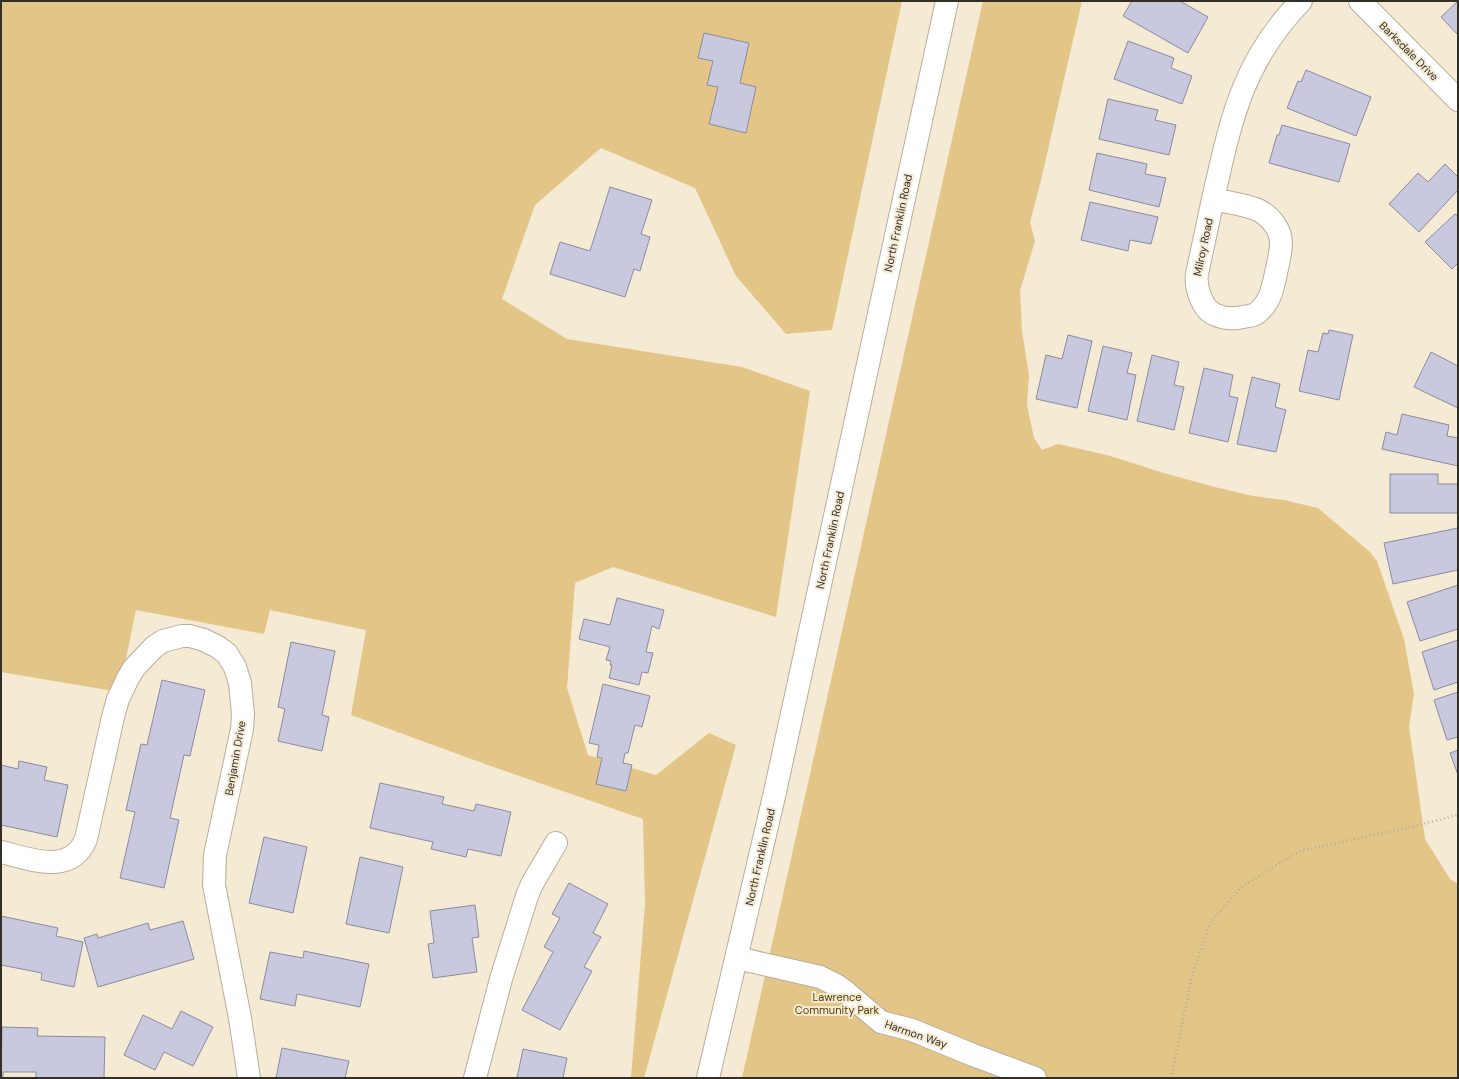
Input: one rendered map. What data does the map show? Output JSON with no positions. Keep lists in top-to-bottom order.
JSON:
{
  "streets": {
    "street": [
      "Barksdale Drive",
      "North Franklin Road",
      "Milroy Road",
      "Benjamin Drive",
      "Harmon Way"
    ]
  },
  "crossings": [
    ["North Franklin Road", "Harmon Way"]
  ],
  "parks": ["Lawrence Community Park"]
}
